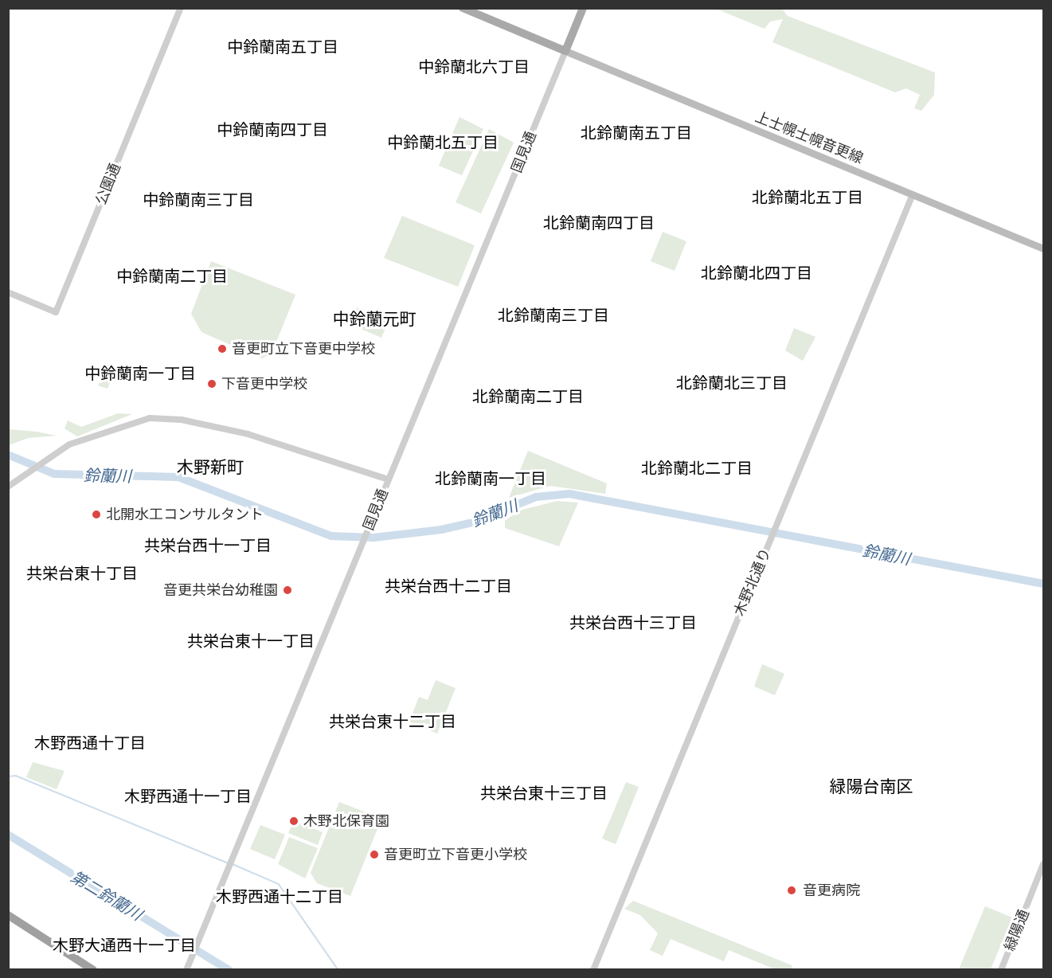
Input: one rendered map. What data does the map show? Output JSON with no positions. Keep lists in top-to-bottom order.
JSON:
{
  "streets": {
    "main road": ["上士幌士幌音更線"],
    "street": [
      "国見通",
      "公園通",
      "木野北通り",
      "緑陽通"
    ]
  },
  "crossings": [
    ["上士幌士幌音更線", "国見通"],
    ["上士幌士幌音更線", "木野北通り"]
  ],
  "districts": [
    "中鈴蘭南五丁目",
    "中鈴蘭北六丁目",
    "中鈴蘭南四丁目",
    "北鈴蘭南五丁目",
    "中鈴蘭北五丁目",
    "北鈴蘭北五丁目",
    "中鈴蘭南三丁目",
    "北鈴蘭南四丁目",
    "北鈴蘭北四丁目",
    "中鈴蘭南二丁目",
    "北鈴蘭南三丁目",
    "中鈴蘭元町",
    "中鈴蘭南一丁目",
    "北鈴蘭北三丁目",
    "北鈴蘭南二丁目",
    "木野新町",
    "北鈴蘭北二丁目",
    "北鈴蘭南一丁目",
    "共栄台西十一丁目",
    "共栄台東十丁目",
    "共栄台西十二丁目",
    "共栄台西十三丁目",
    "共栄台東十一丁目",
    "共栄台東十二丁目",
    "木野西通十丁目",
    "緑陽台南区",
    "共栄台東十三丁目",
    "木野西通十一丁目",
    "木野西通十二丁目",
    "木野大通西十一丁目"
  ],
  "water": ["鈴蘭川", "第二鈴蘭川"],
  "places": [
    "音更町立下音更中学校",
    "下音更中学校",
    "北開水工コンサルタント",
    "音更共栄台幼稚園",
    "木野北保育園",
    "音更町立下音更小学校",
    "音更病院"
  ]
}
